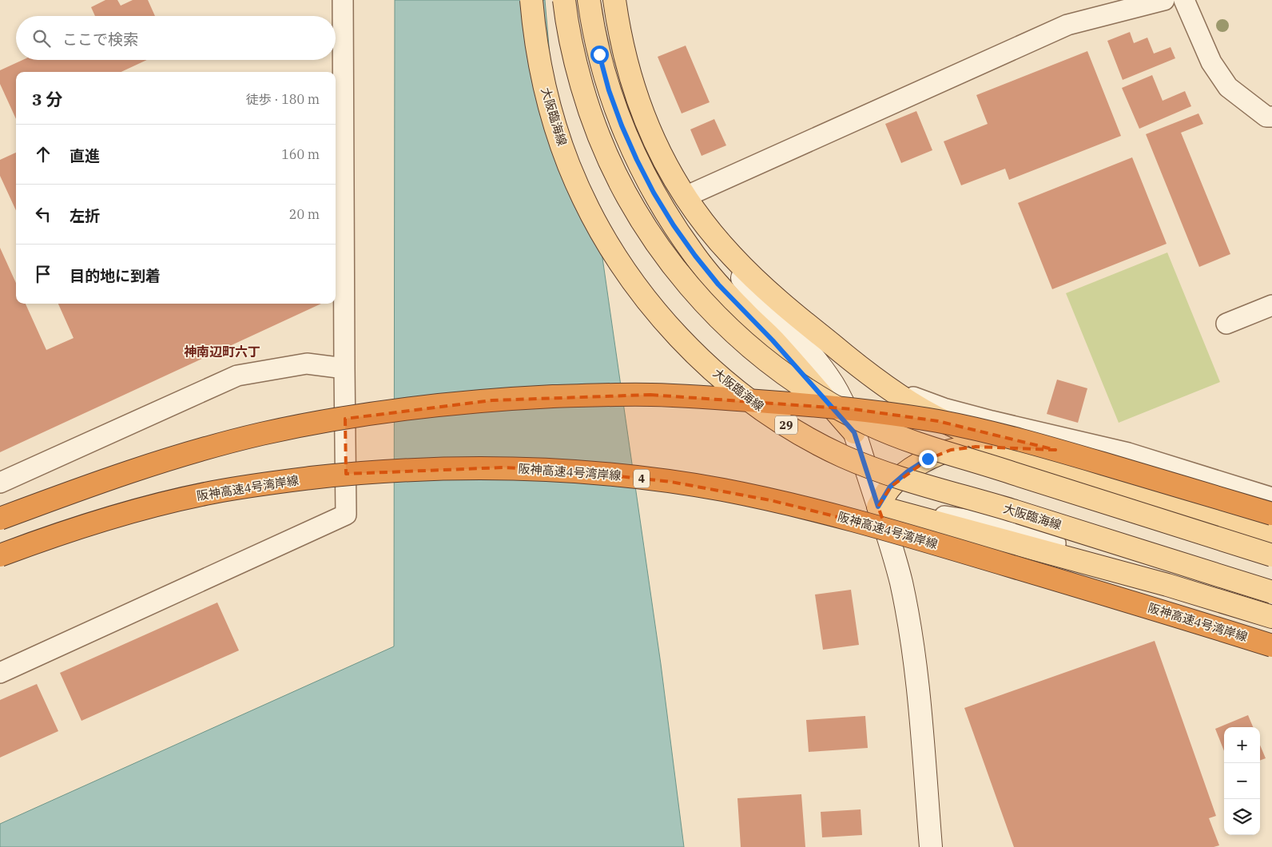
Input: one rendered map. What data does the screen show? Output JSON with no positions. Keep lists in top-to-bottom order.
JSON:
{
  "streets": {
    "highway": ["阪神高速4号湾岸線", "4"],
    "main road": ["大阪臨海線", "29"]
  },
  "districts": ["神南辺町六丁"],
  "page": {
    "search": "ここで検索",
    "heading": ["3 分", "徒歩 · 180 m"],
    "list": [
      ["直進", "160 m"],
      ["左折", "20 m"],
      "目的地に到着"
    ],
    "map_buttons": ["+", "−"]
  }
}
